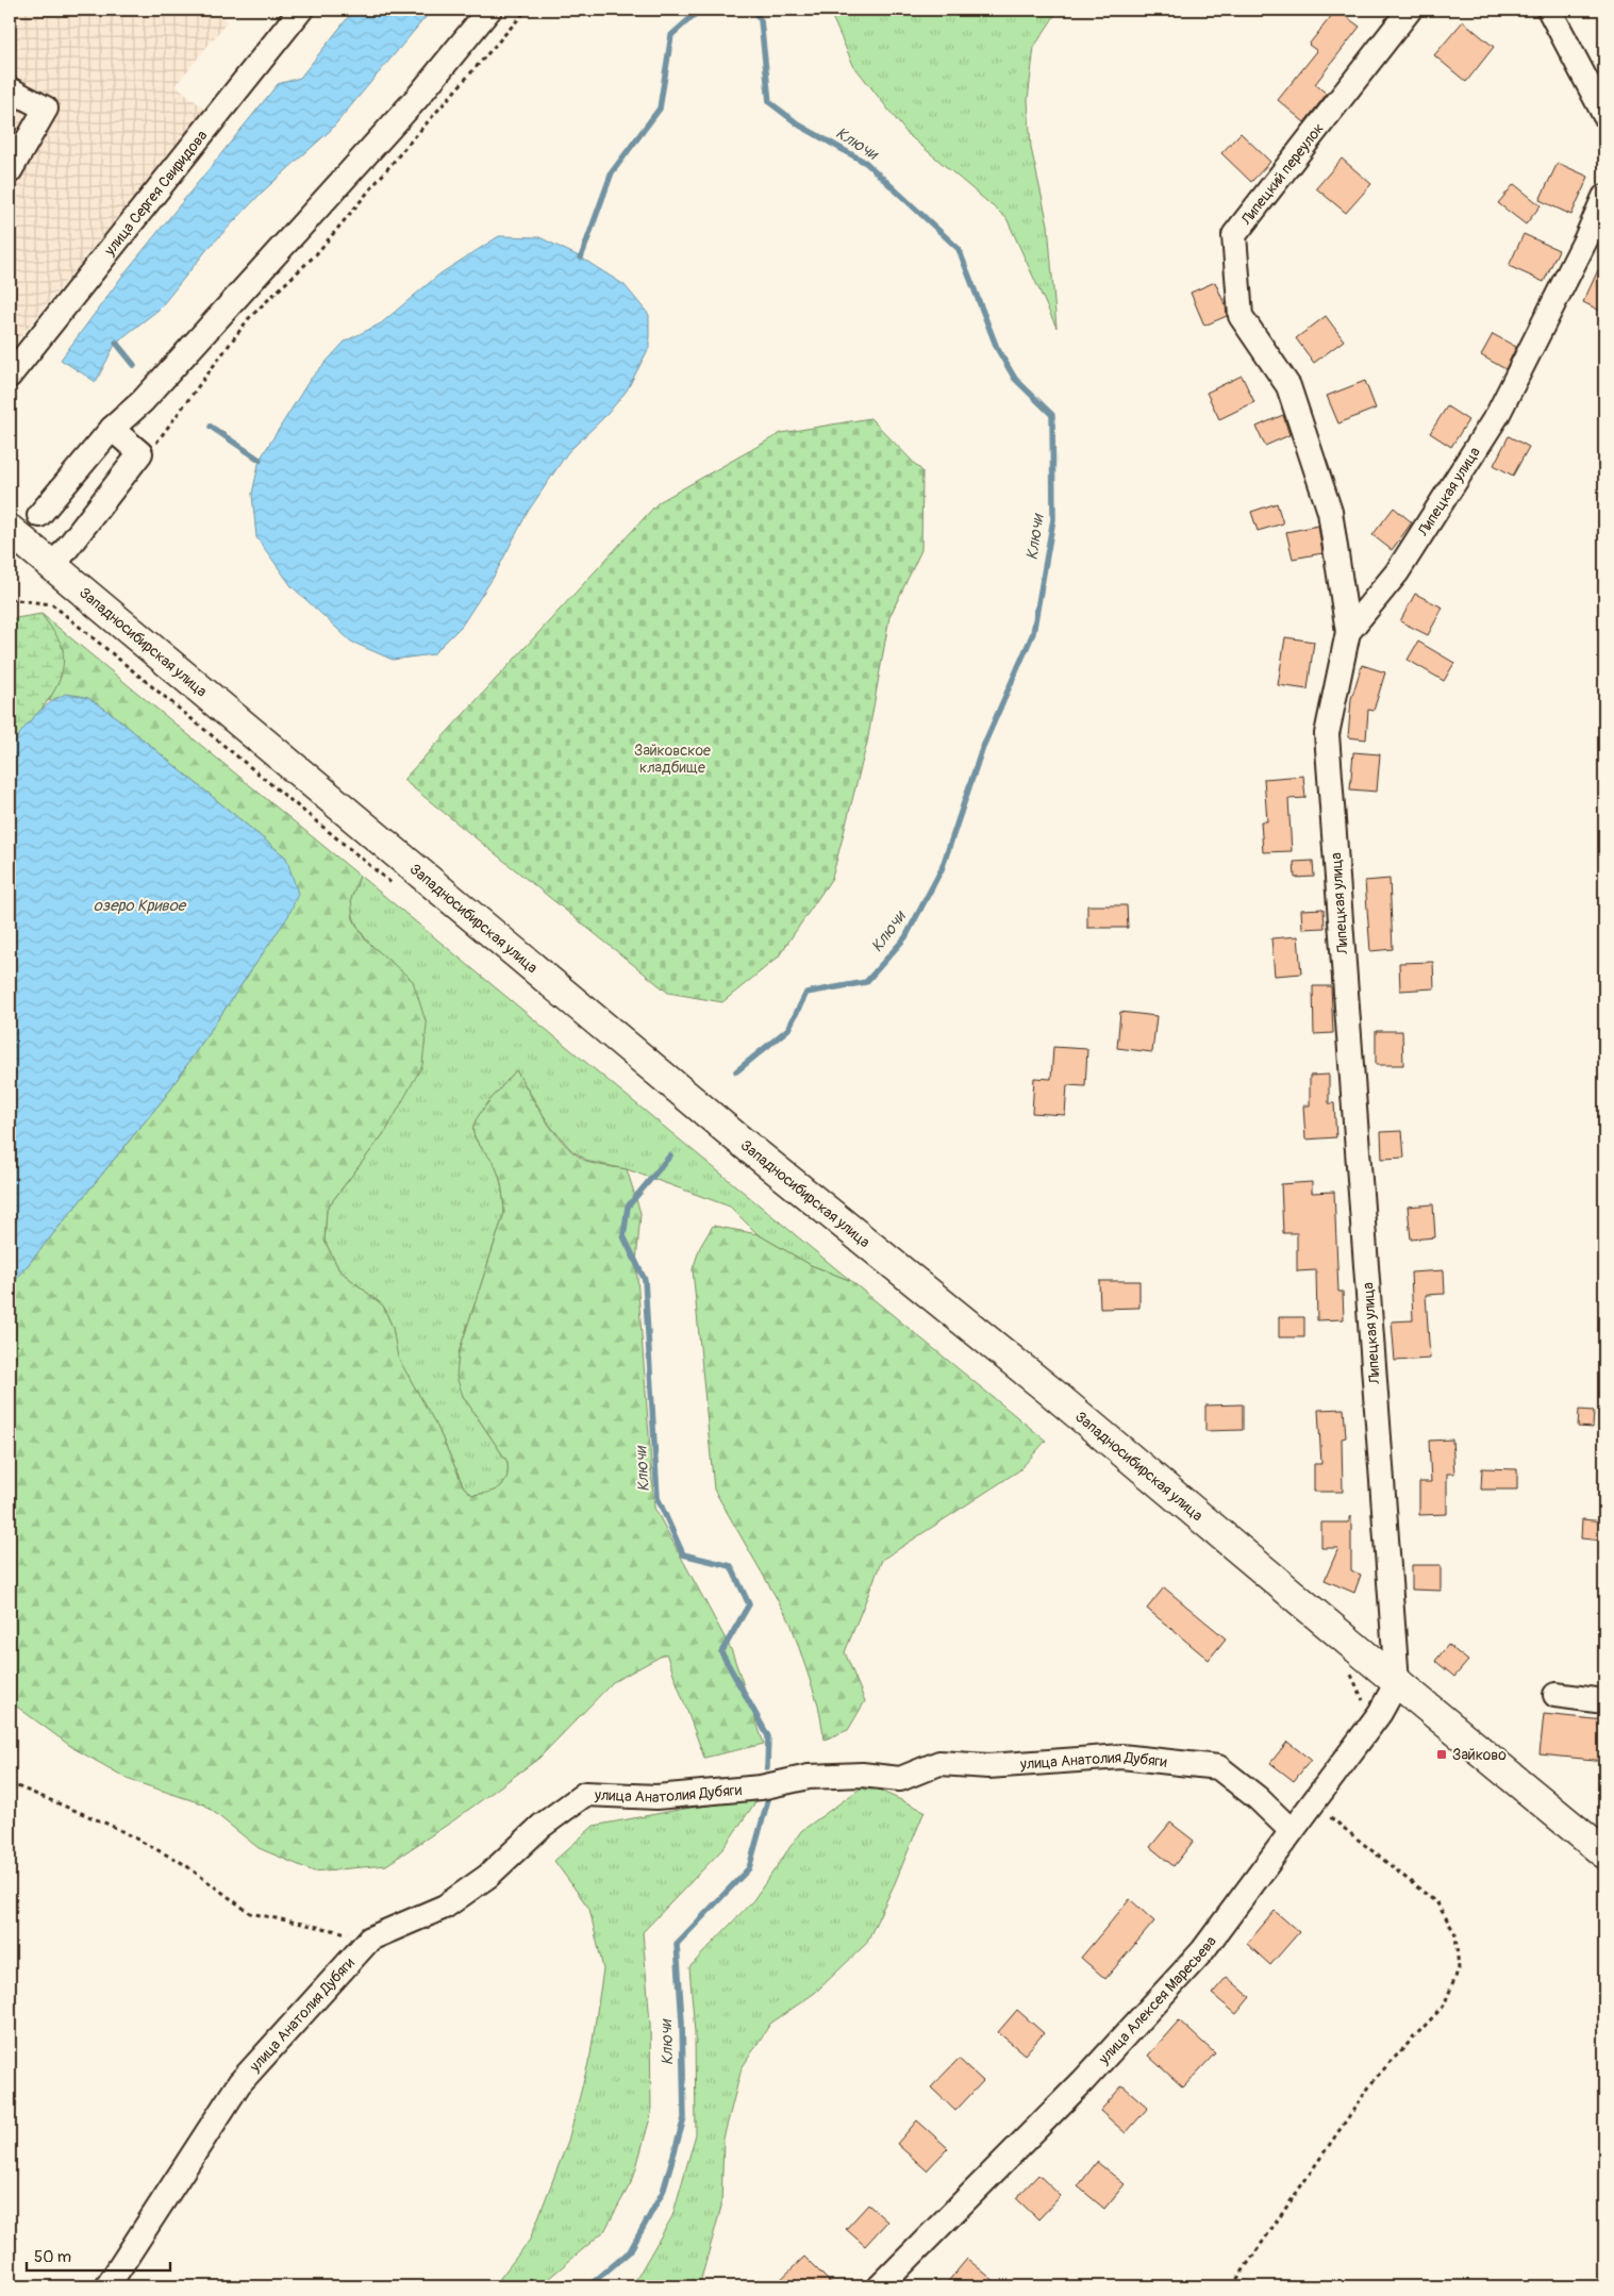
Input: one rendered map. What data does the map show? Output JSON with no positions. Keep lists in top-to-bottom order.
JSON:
{
  "streets": {
    "main road": ["Западносибирская улица"],
    "street": [
      "Липецкий переулок",
      "улица Сергея Свиридова",
      "Липецкая улица",
      "улица Анатолия Дубяги",
      "улица Алексея Маресьева"
    ]
  },
  "crossings": [
    ["Липецкий переулок", "Липецкая улица"],
    ["Липецкая улица", "Западносибирская улица"],
    ["Липецкая улица", "улица Алексея Маресьева"],
    ["Западносибирская улица", "улица Алексея Маресьева"],
    ["улица Анатолия Дубяги", "улица Алексея Маресьева"]
  ],
  "water": ["Ключи", "озеро Кривое"],
  "parks": ["Зайковское кладбище"],
  "places": {
    "transit": ["Зайково"]
  },
  "scale_bar": "50 m"
}
